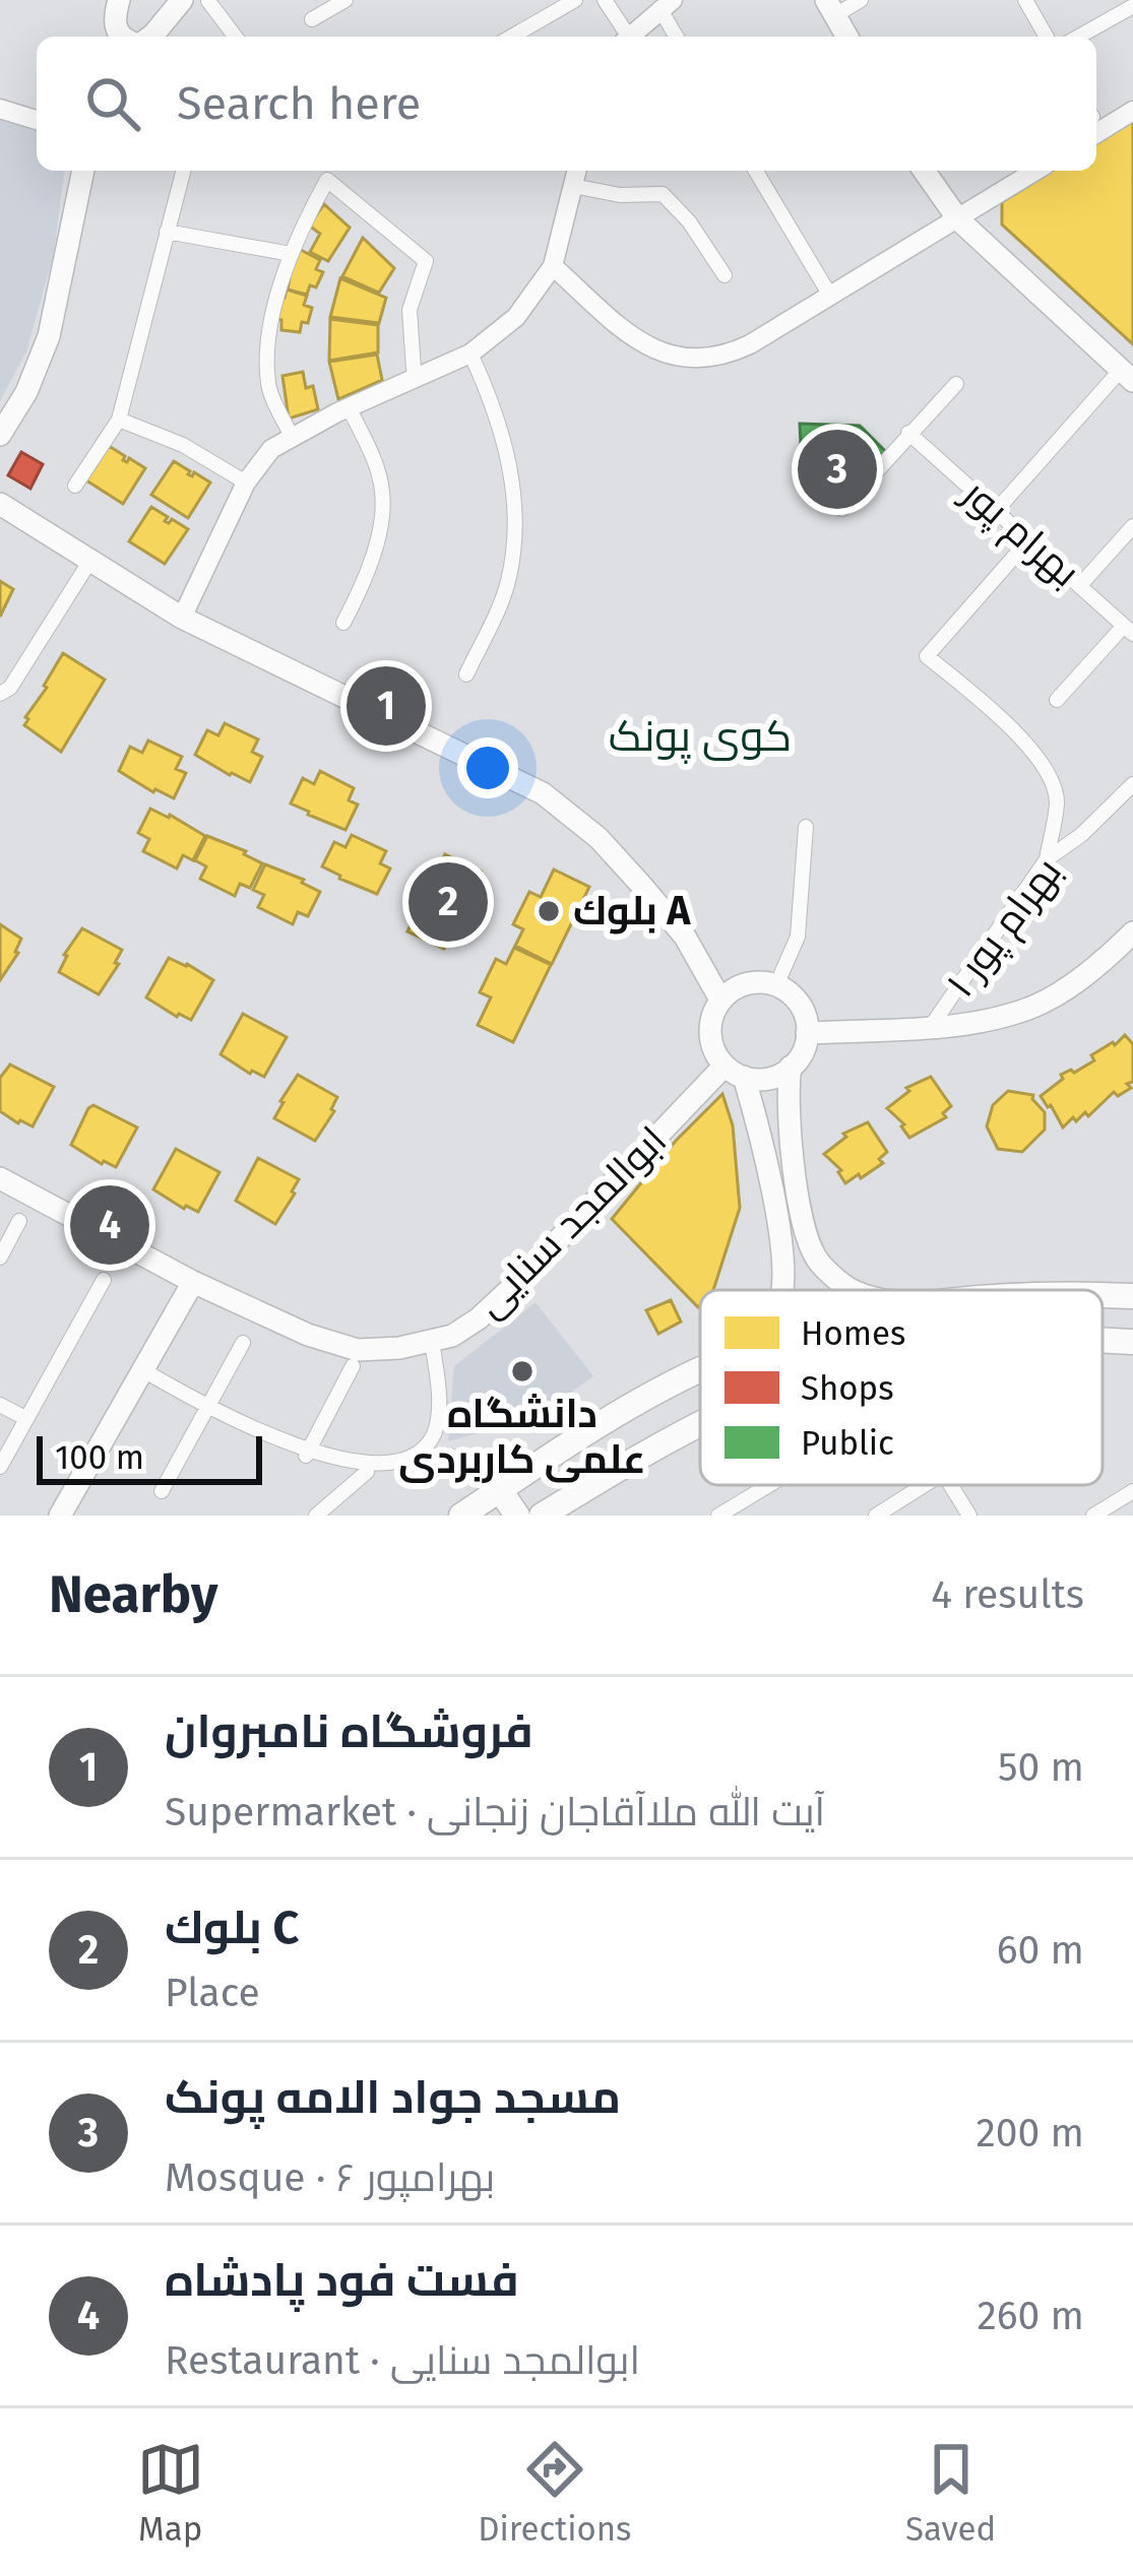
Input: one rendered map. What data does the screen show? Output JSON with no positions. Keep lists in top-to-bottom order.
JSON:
{
  "streets": {
    "main road": ["ابوالمجد سنایی"],
    "street": ["بهرام پور", "بهرام پور ۱"]
  },
  "districts": ["کوی پونک"],
  "places": ["بلوك A", "دانشگاه علمی کاربردی"],
  "legend": ["Homes", "Shops", "Public"],
  "scale_bar": "100 m",
  "page": {
    "search": "Search here",
    "pins": [
      "3",
      "1",
      "2",
      "4"
    ],
    "scale": "100 m",
    "heading": ["Nearby", "4 results"],
    "list": [
      {
        "mark": "1",
        "name": "فروشگاه نامبروان",
        "note": "Supermarket · آیت الله ملاآقاجان زنجانی",
        "value": "50 m"
      },
      {
        "mark": "2",
        "name": "بلوك C",
        "note": "Place",
        "value": "60 m"
      },
      {
        "mark": "3",
        "name": "مسجد جواد الامه پونک",
        "note": "Mosque · بهرامپور ۶",
        "value": "200 m"
      },
      {
        "mark": "4",
        "name": "فست فود پادشاه",
        "note": "Restaurant · ابوالمجد سنایی",
        "value": "260 m"
      }
    ],
    "nav": ["Map", "Directions", "Saved"]
  }
}
